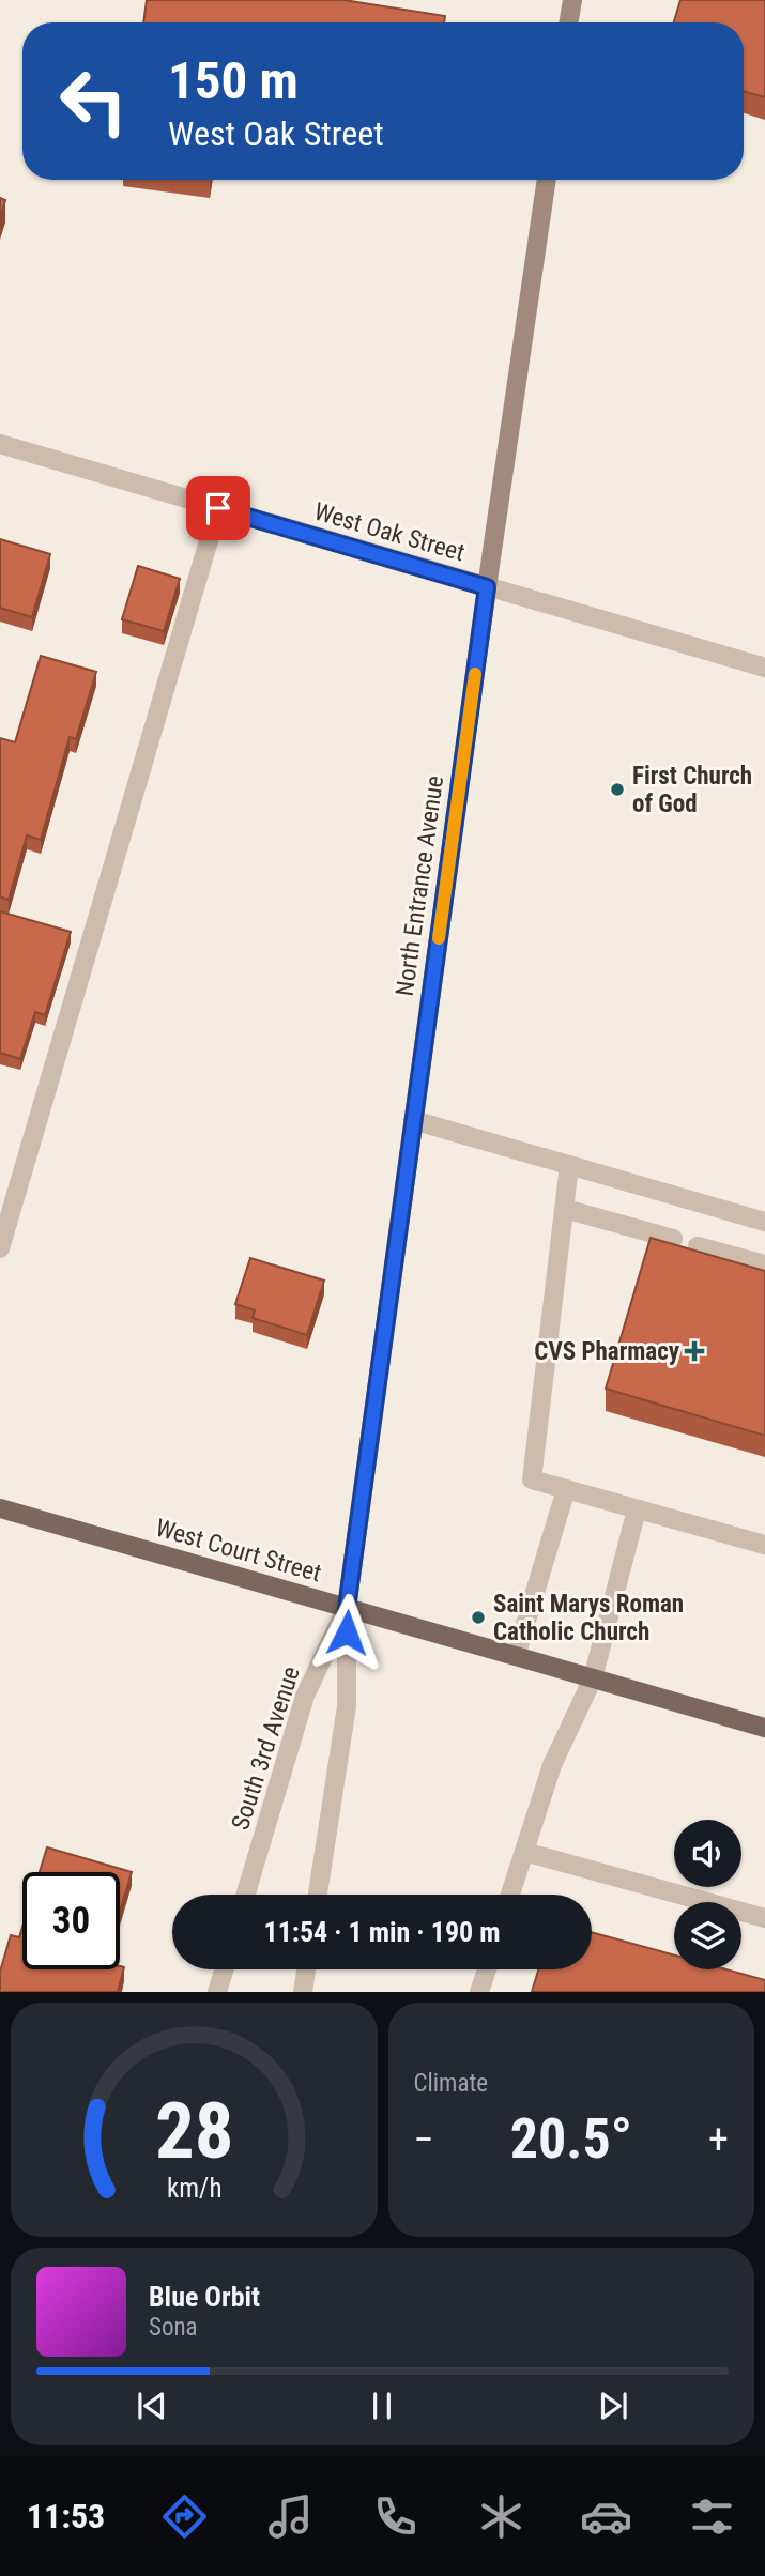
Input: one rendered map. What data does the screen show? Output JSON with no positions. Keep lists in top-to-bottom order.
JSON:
{
  "streets": {
    "main road": ["North Entrance Avenue", "West Court Street"],
    "street": ["West Oak Street", "South 3rd Avenue"]
  },
  "crossings": [
    ["West Oak Street", "North Entrance Avenue"],
    ["North Entrance Avenue", "West Court Street"],
    ["North Entrance Avenue", "South 3rd Avenue"],
    ["West Court Street", "South 3rd Avenue"]
  ],
  "places": {
    "other": ["First Church of God", "Saint Marys Roman Catholic Church"],
    "health": ["CVS Pharmacy"]
  },
  "page": {
    "turn": ["150 m", "West Oak Street"],
    "limit": "30",
    "trip": "11:54 · 1 min · 190 m",
    "tile": "Climate",
    "heat": ["−", "20.5°", "+"],
    "song": ["Blue Orbit", "Sona"],
    "tabs": "11:53",
    "gauge": ["28", "km/h"]
  }
}
